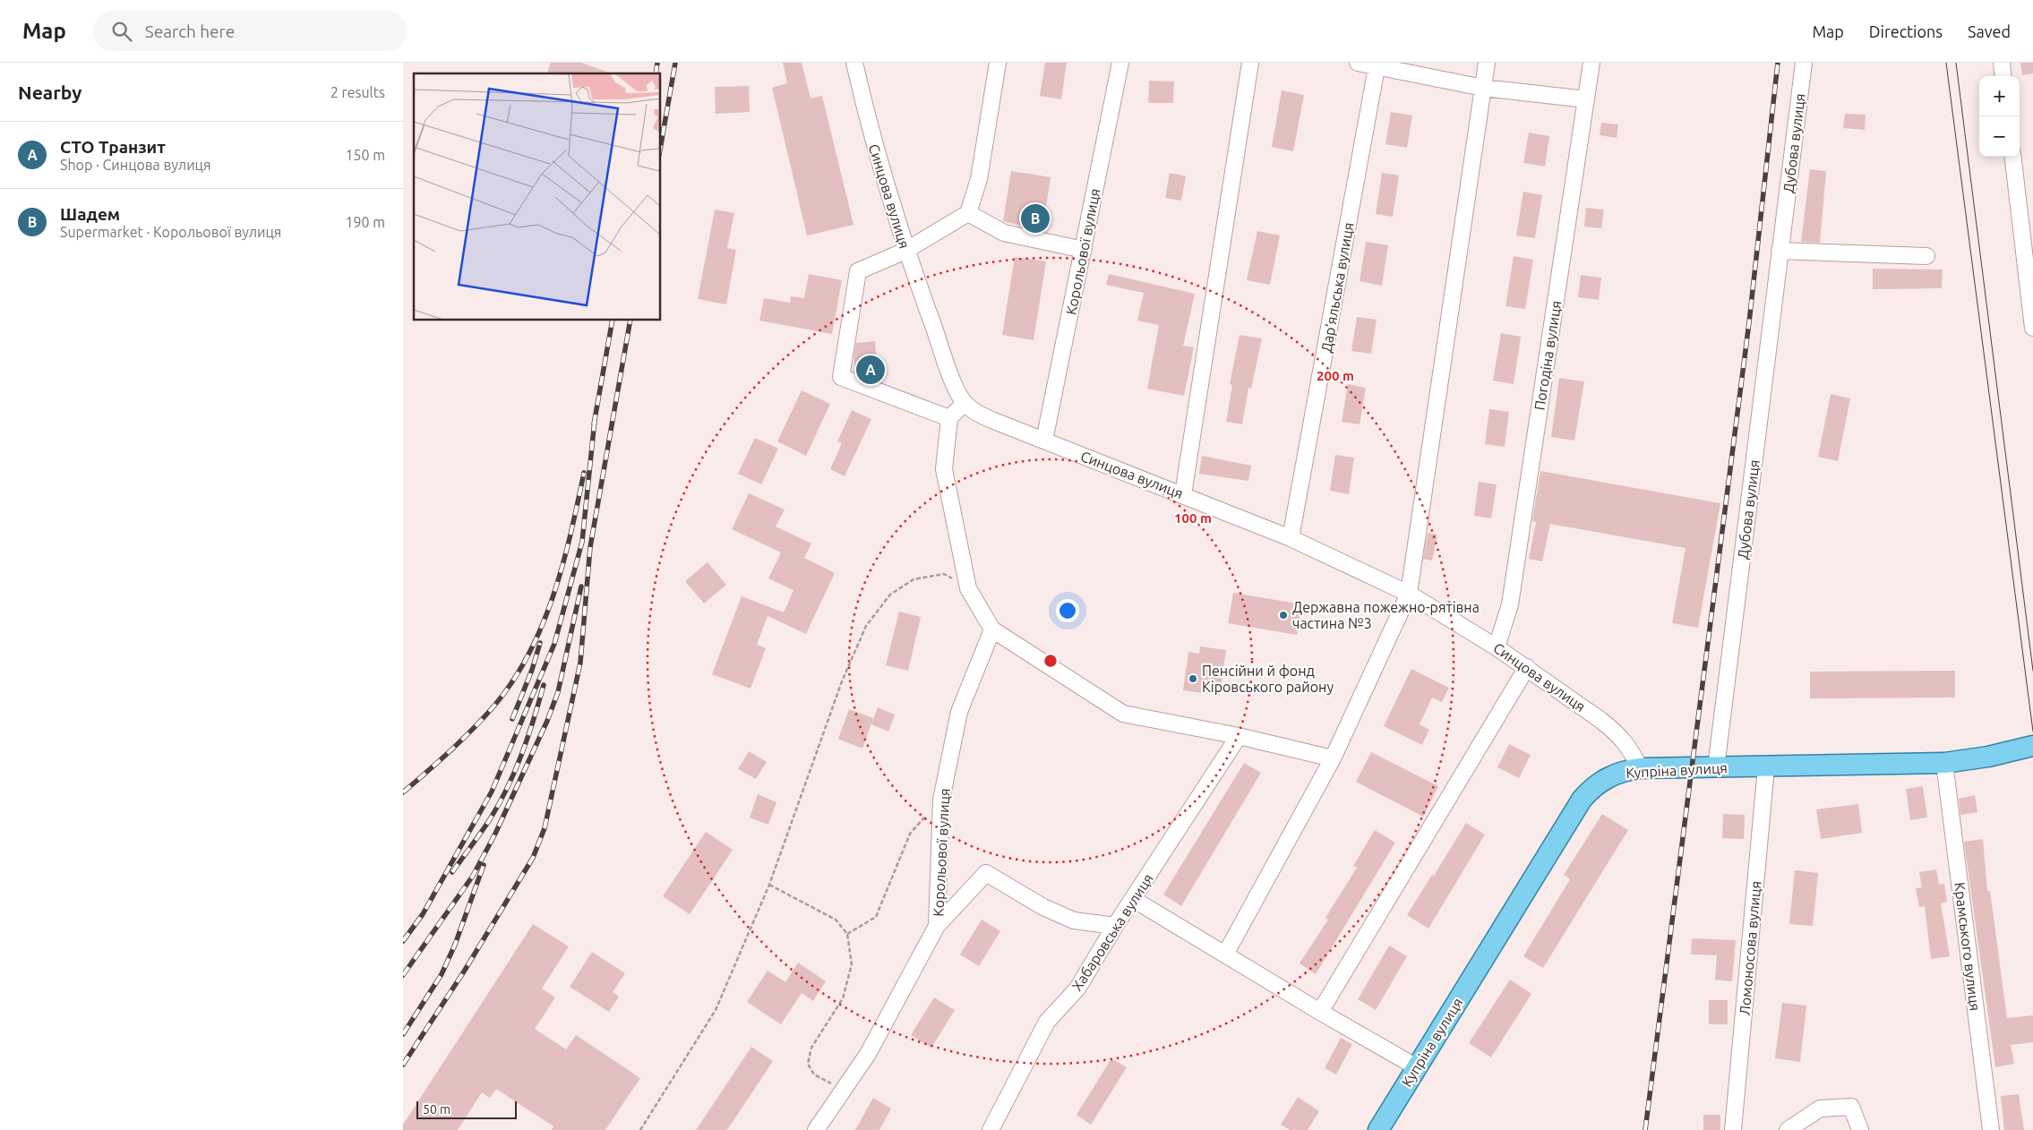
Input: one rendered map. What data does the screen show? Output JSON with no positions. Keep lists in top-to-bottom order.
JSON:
{
  "streets": {
    "main road": ["Купріна вулиця"],
    "street": [
      "Дубова вулиця",
      "Синцова вулиця",
      "Корольової вулиця",
      "Дар’яльська вулиця",
      "Погодіна вулиця",
      "Хабаровська вулиця",
      "Крамського вулиця",
      "Ломоносова вулиця"
    ]
  },
  "crossings": [
    ["Дубова вулиця", "Купріна вулиця"],
    ["Синцова вулиця", "Корольової вулиця"],
    ["Синцова вулиця", "Дар’яльська вулиця"],
    ["Синцова вулиця", "Погодіна вулиця"],
    ["Синцова вулиця", "Купріна вулиця"],
    ["Купріна вулиця", "Крамського вулиця"],
    ["Купріна вулиця", "Ломоносова вулиця"]
  ],
  "places": ["Державна пожежно-рятівна частина №3", "Пенсійни й фонд Кіровського району"],
  "scale_bar": "50 m",
  "page": {
    "header": "Map",
    "search": "Search here",
    "nav": ["Map", "Directions", "Saved"],
    "heading": ["Nearby", "2 results"],
    "map_buttons": ["+", "−"],
    "list": [
      {
        "mark": "A",
        "name": "СТО Транзит",
        "note": "Shop · Синцова вулиця",
        "value": "150 m"
      },
      {
        "mark": "B",
        "name": "Шадем",
        "note": "Supermarket · Корольової вулиця",
        "value": "190 m"
      }
    ],
    "pins": ["B", "A"],
    "scale": "50 m"
  },
  "rings": ["200 m", "100 m"]
}
